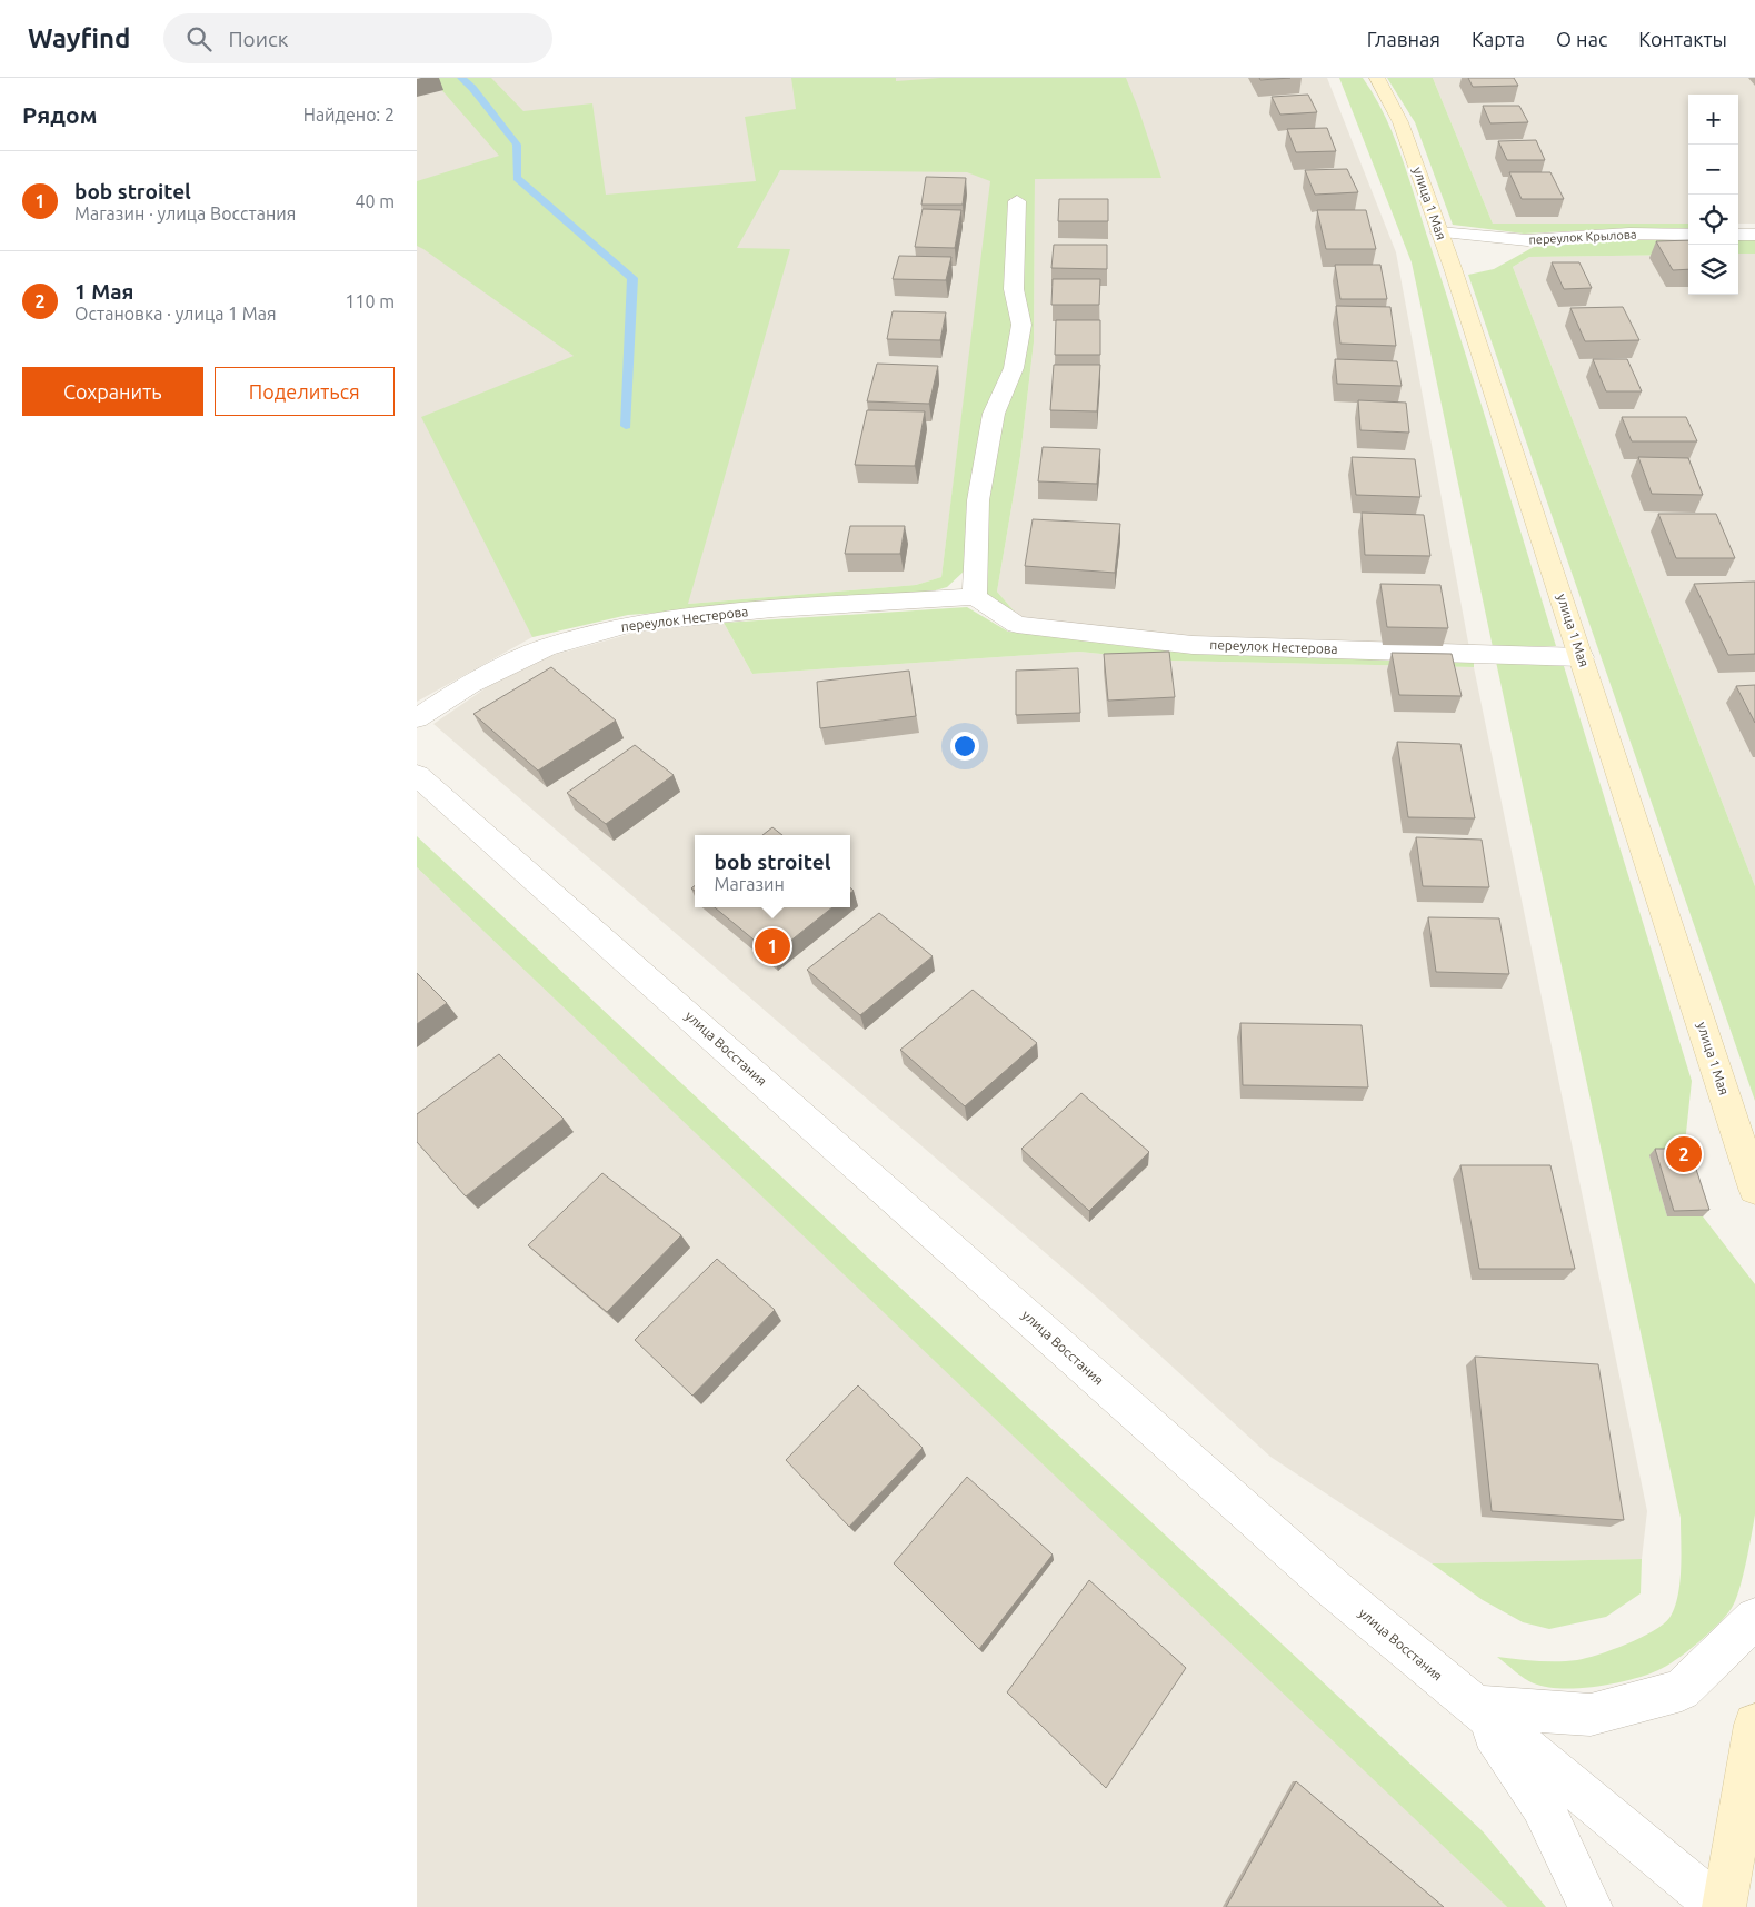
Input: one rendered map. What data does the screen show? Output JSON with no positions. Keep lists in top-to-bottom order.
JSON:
{
  "streets": {
    "main road": ["улица 1 Мая"],
    "street": ["переулок Крылова", "переулок Нестерова", "улица Восстания"]
  },
  "crossings": [
    ["улица 1 Мая", "переулок Крылова"],
    ["улица 1 Мая", "переулок Нестерова"]
  ],
  "page": {
    "header": "Wayfind",
    "search": "Поиск",
    "nav": [
      "Главная",
      "Карта",
      "О нас",
      "Контакты"
    ],
    "heading": ["Рядом", "Найдено: 2"],
    "map_buttons": ["+", "−"],
    "list": [
      {
        "mark": "1",
        "name": "bob stroitel",
        "note": "Магазин · улица Восстания",
        "value": "40 m"
      },
      {
        "mark": "2",
        "name": "1 Мая",
        "note": "Остановка · улица 1 Мая",
        "value": "110 m"
      }
    ],
    "buttons": ["Сохранить", "Поделиться"],
    "popup": ["bob stroitel", "Магазин"],
    "pins": ["1", "2"]
  }
}
